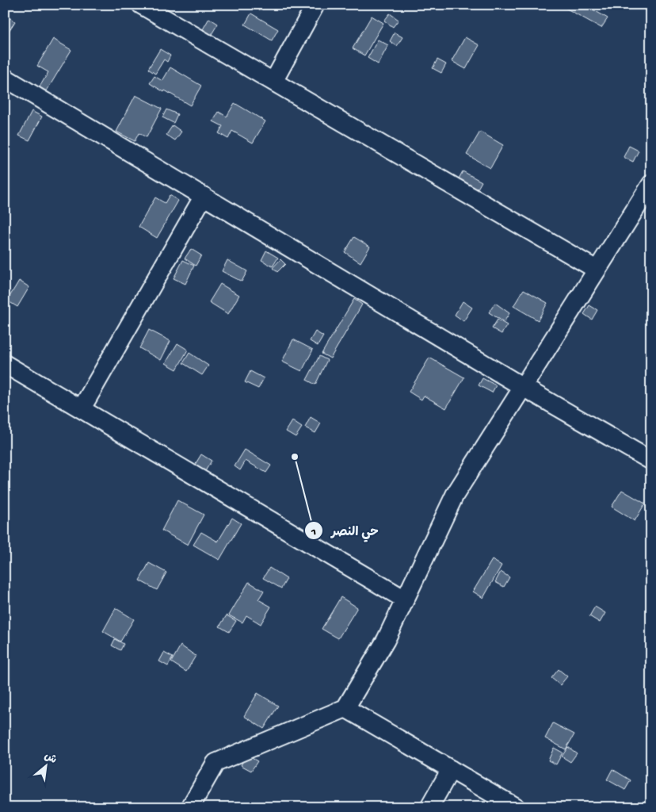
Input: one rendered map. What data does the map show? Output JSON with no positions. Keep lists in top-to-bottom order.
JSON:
{
  "places": ["حي النصر"],
  "north": "top right"
}
